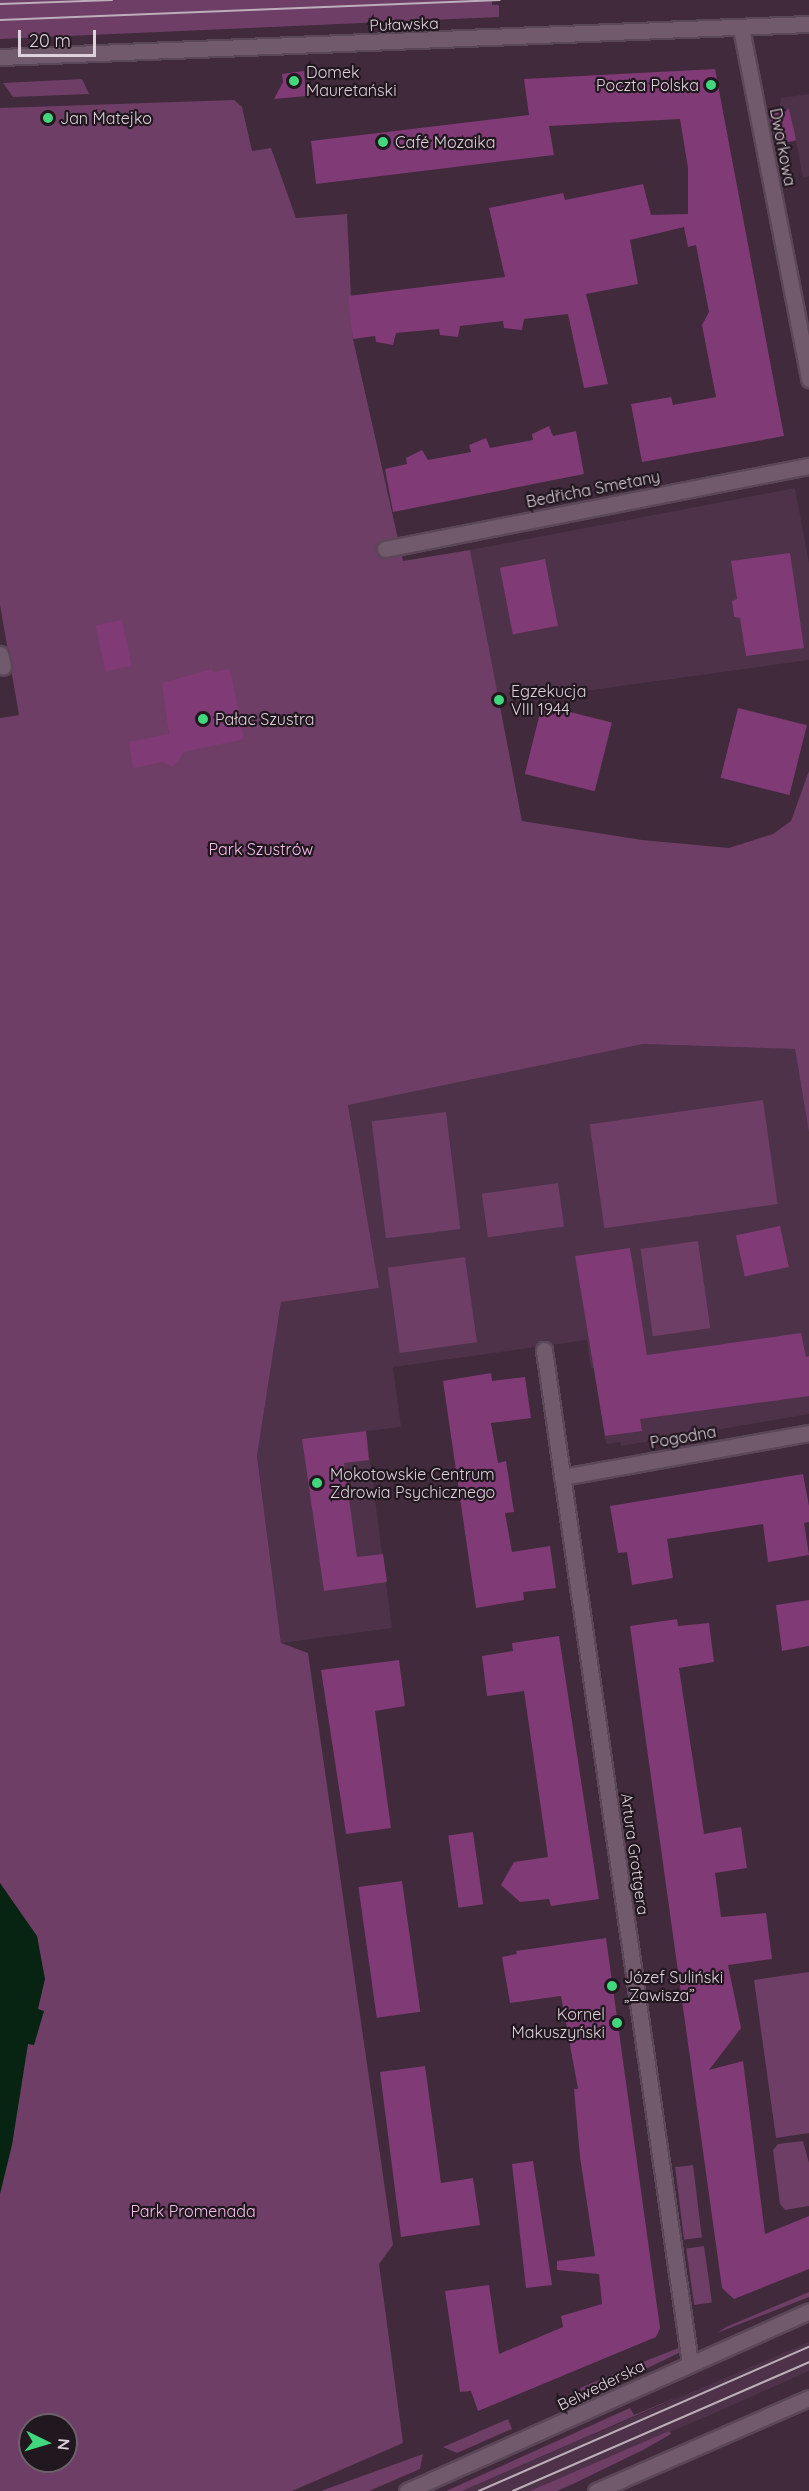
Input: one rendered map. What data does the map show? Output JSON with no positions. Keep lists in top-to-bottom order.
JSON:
{
  "streets": {
    "street": [
      "Puławska",
      "Dworkowa",
      "Bedřicha Smetany",
      "Pogodna",
      "Artura Grottgera",
      "Belwederska"
    ]
  },
  "crossings": [
    ["Puławska", "Dworkowa"],
    ["Pogodna", "Artura Grottgera"],
    ["Artura Grottgera", "Belwederska"]
  ],
  "parks": ["Park Szustrów", "Park Promenada"],
  "places": [
    "Domek Mauretański",
    "Poczta Polska",
    "Jan Matejko",
    "Café Mozaika",
    "Egzekucja VIII 1944",
    "Pałac Szustra",
    "Mokotowskie Centrum Zdrowia Psychicznego",
    "Józef Suliński „Zawisza”",
    "Kornel Makuszyński"
  ],
  "scale_bar": "20 m",
  "north": "right"
}
